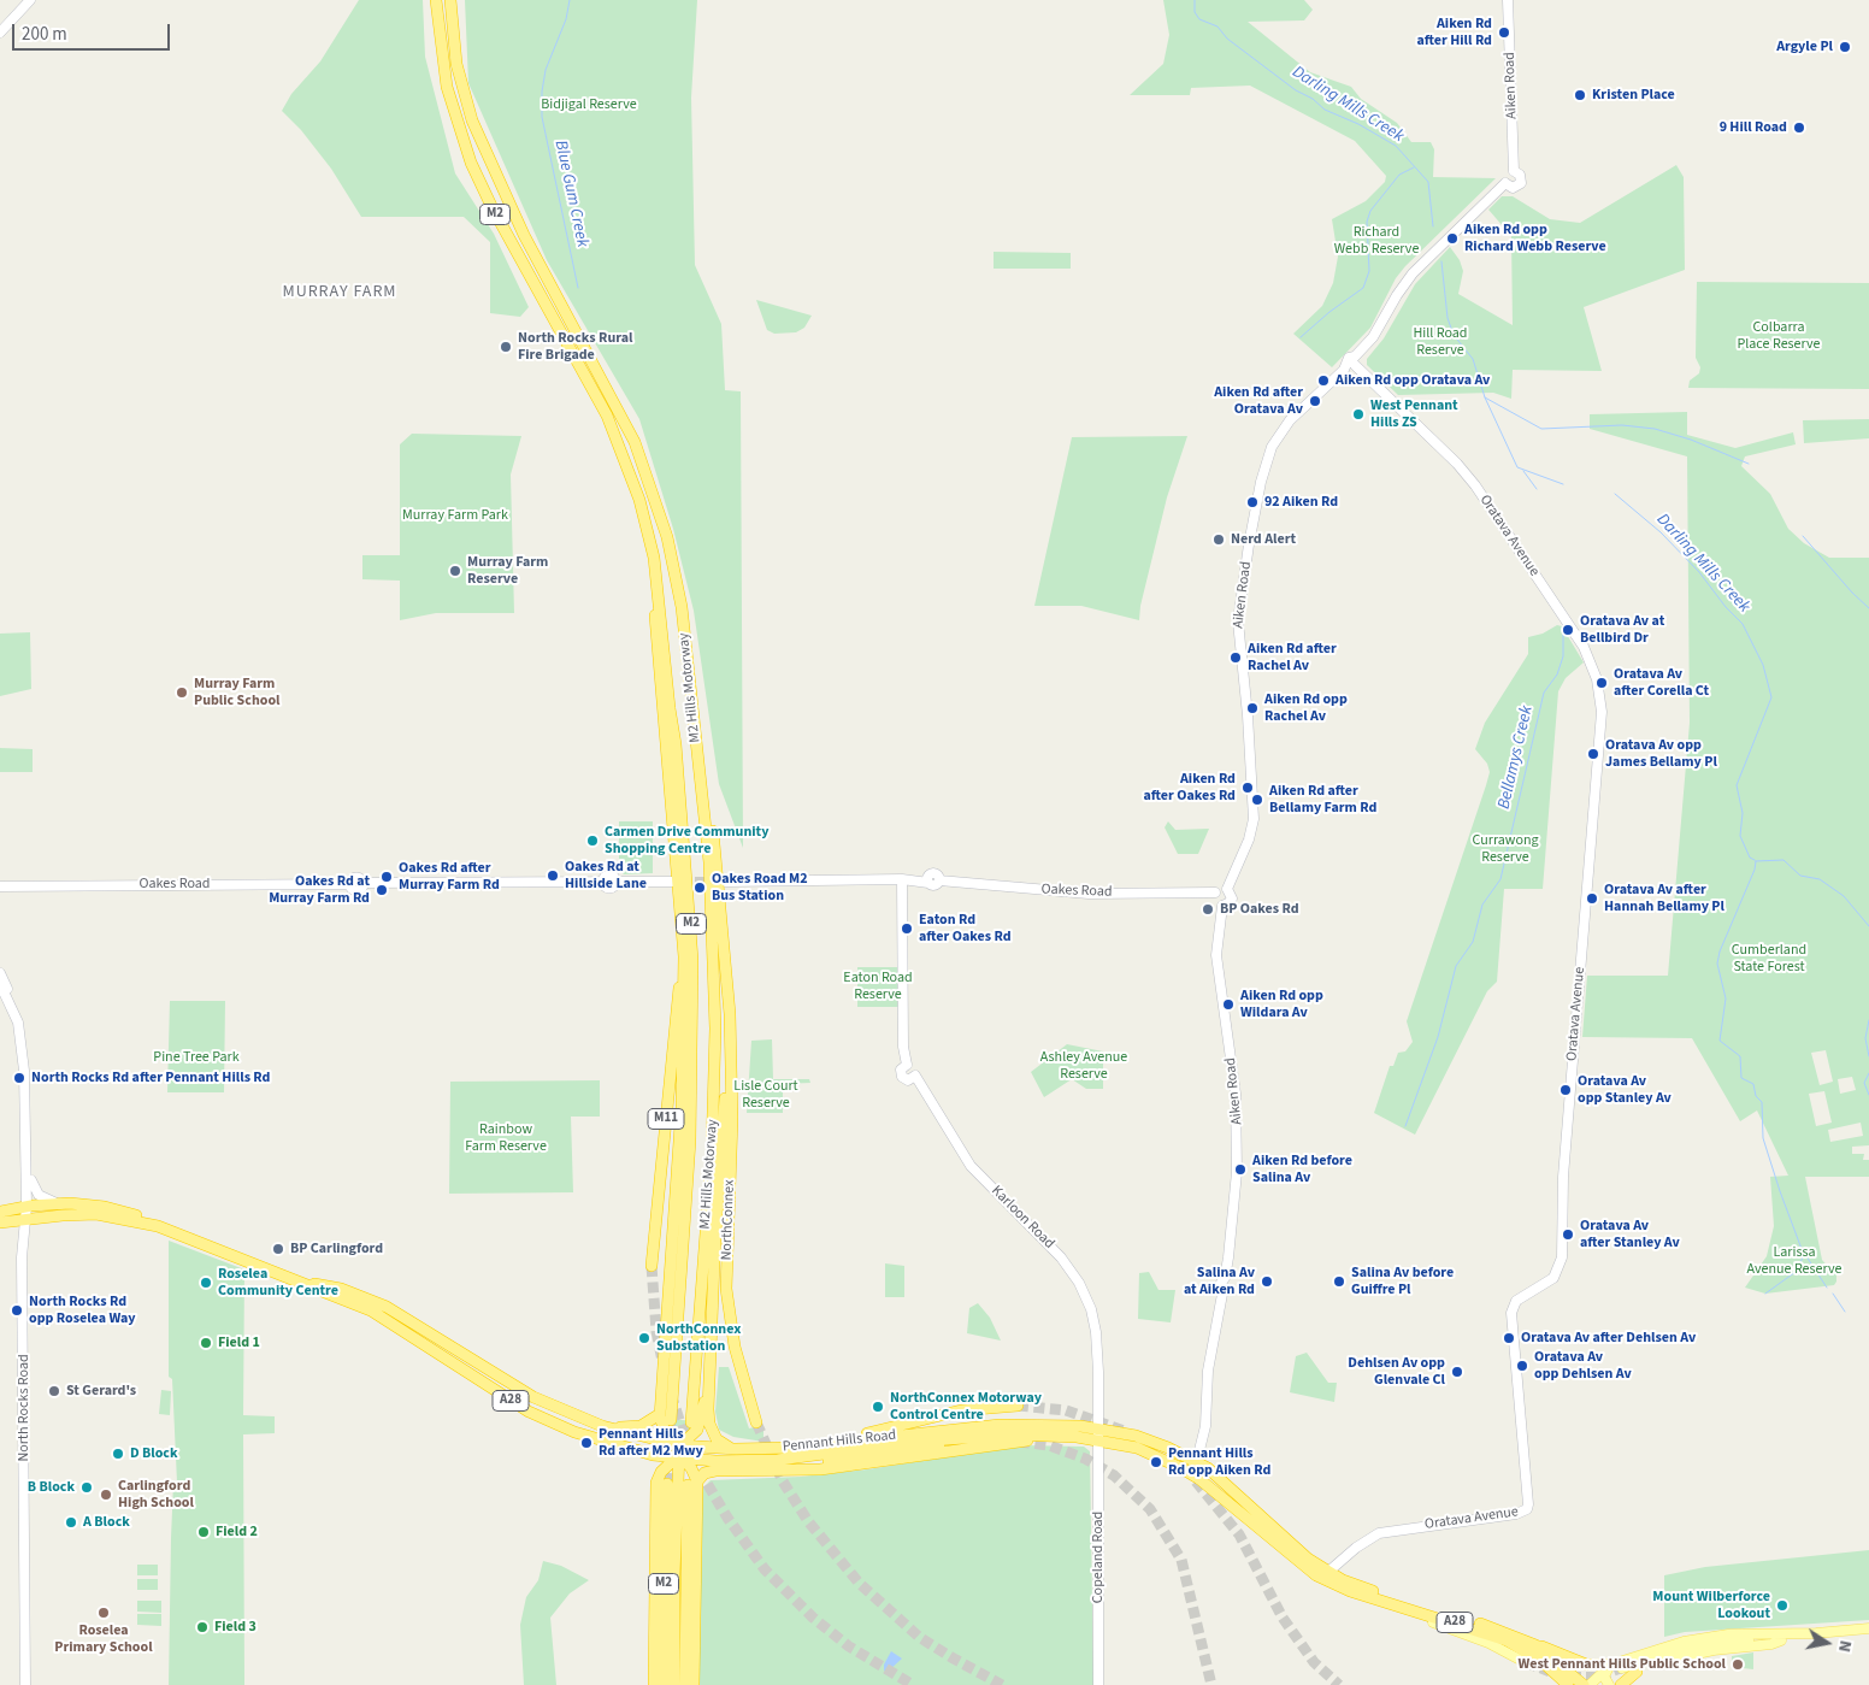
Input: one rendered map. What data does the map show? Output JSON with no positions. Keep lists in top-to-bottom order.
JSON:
{
  "streets": {
    "highway": [
      "M2",
      "M2 Hills Motorway",
      "M11",
      "NorthConnex",
      "A28",
      "Pennant Hills Road"
    ],
    "street": [
      "Aiken Road",
      "Oratava Avenue",
      "Oakes Road",
      "Karloon Road",
      "North Rocks Road",
      "Copeland Road"
    ]
  },
  "crossings": [
    ["Aiken Road", "Oratava Avenue"],
    ["Aiken Road", "Oakes Road"],
    ["Aiken Road", "Pennant Hills Road"],
    ["M2", "M2 Hills Motorway"],
    ["M2", "M11"],
    ["M2", "NorthConnex"],
    ["M2", "Pennant Hills Road"],
    ["Oratava Avenue", "Pennant Hills Road"],
    ["M2 Hills Motorway", "M11"],
    ["Oakes Road", "Karloon Road"],
    ["Karloon Road", "Pennant Hills Road"],
    ["Karloon Road", "Copeland Road"],
    ["North Rocks Road", "Pennant Hills Road"],
    ["Pennant Hills Road", "Copeland Road"]
  ],
  "districts": ["MURRAY FARM"],
  "water": ["Darling Mills Creek", "Blue Gum Creek", "Bellamys Creek"],
  "parks": [
    "Bidjigal Reserve",
    "Richard Webb Reserve",
    "Colbarra Place Reserve",
    "Hill Road Reserve",
    "Murray Farm Park",
    "Currawong Reserve",
    "Cumberland State Forest",
    "Eaton Road Reserve",
    "Pine Tree Park",
    "Ashley Avenue Reserve",
    "Lisle Court Reserve",
    "Rainbow Farm Reserve",
    "Larissa Avenue Reserve"
  ],
  "places": [
    "Aiken Rd after Hill Rd",
    "Argyle Pl",
    "Kristen Place",
    "9 Hill Road",
    "Aiken Rd opp Richard Webb Reserve",
    "North Rocks Rural Fire Brigade",
    "Aiken Rd opp Oratava Av",
    "Aiken Rd after Oratava Av",
    "West Pennant Hills ZS",
    "92 Aiken Rd",
    "Nerd Alert",
    "Murray Farm Reserve",
    "Oratava Av at Bellbird Dr",
    "Aiken Rd after Rachel Av",
    "Oratava Av after Corella Ct",
    "Murray Farm Public School",
    "Aiken Rd opp Rachel Av",
    "Oratava Av opp James Bellamy Pl",
    "Aiken Rd after Oakes Rd",
    "Aiken Rd after Bellamy Farm Rd",
    "Carmen Drive Community Shopping Centre",
    "Oakes Rd at Hillside Lane",
    "Oakes Rd after Murray Farm Rd",
    "Oakes Road M2 Bus Station",
    "Oakes Rd at Murray Farm Rd",
    "Oratava Av after Hannah Bellamy Pl",
    "BP Oakes Rd",
    "Eaton Rd after Oakes Rd",
    "Aiken Rd opp Wildara Av",
    "North Rocks Rd after Pennant Hills Rd",
    "Oratava Av opp Stanley Av",
    "Aiken Rd before Salina Av",
    "Oratava Av after Stanley Av",
    "BP Carlingford",
    "Salina Av at Aiken Rd",
    "Salina Av before Guiffre Pl",
    "Roselea Community Centre",
    "North Rocks Rd opp Roselea Way",
    "NorthConnex Substation",
    "Oratava Av after Dehlsen Av",
    "Field 1",
    "Oratava Av opp Dehlsen Av",
    "Dehlsen Av opp Glenvale Cl",
    "St Gerard's",
    "NorthConnex Motorway Control Centre",
    "Pennant Hills Rd after M2 Mwy",
    "D Block",
    "Pennant Hills Rd opp Aiken Rd",
    "B Block",
    "Carlingford High School",
    "A Block",
    "Field 2",
    "Mount Wilberforce Lookout",
    "Roselea Primary School",
    "Field 3",
    "West Pennant Hills Public School"
  ],
  "scale_bar": "200 m",
  "north": "right"
}
